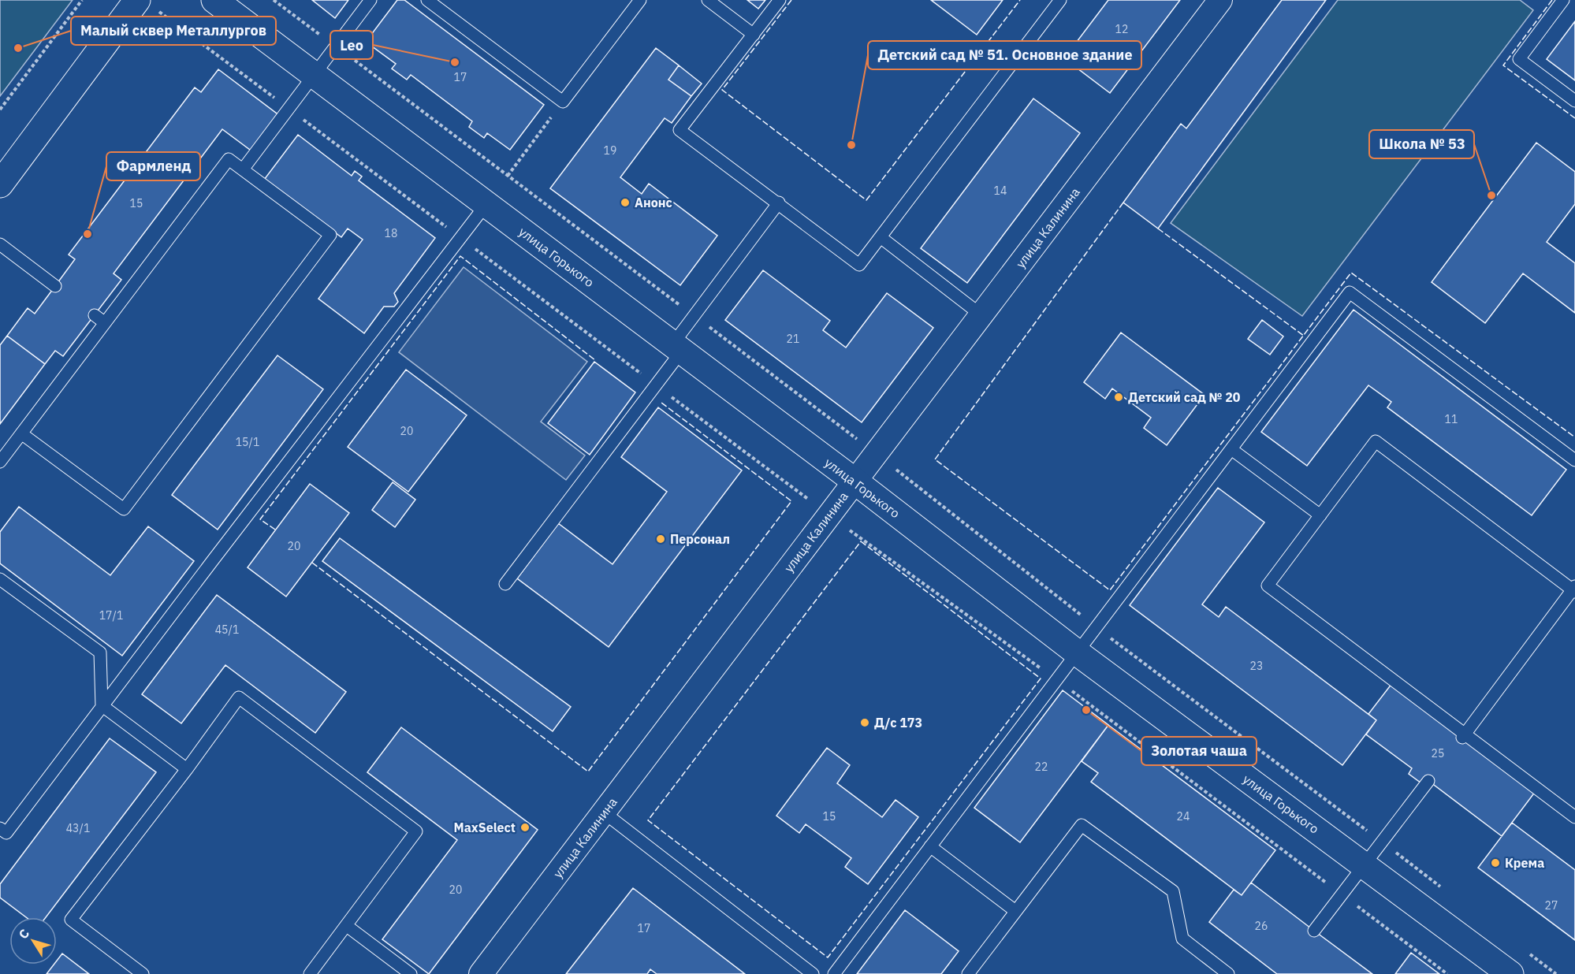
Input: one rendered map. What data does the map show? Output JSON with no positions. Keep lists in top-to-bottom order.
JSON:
{
  "streets": {
    "street": ["улица Калинина", "улица Горького"]
  },
  "crossings": [
    ["улица Калинина", "улица Горького"]
  ],
  "places": [
    "Малый сквер Металлургов",
    "Leo",
    "Детский сад № 51. Основное здание",
    "Школа № 53",
    "Анонс",
    "Фармленд",
    "Детский сад № 20",
    "Персонал",
    "Золотая чаша",
    "Д/с 173",
    "MaxSelect",
    "Крема"
  ],
  "house_numbers": [
    "12",
    "17",
    "19",
    "14",
    "15",
    "18",
    "21",
    "11",
    "20",
    "15/1",
    "20",
    "17/1",
    "45/1",
    "23",
    "25",
    "22",
    "15",
    "24",
    "43/1",
    "20",
    "27",
    "26",
    "17"
  ],
  "north": "top left"
}
